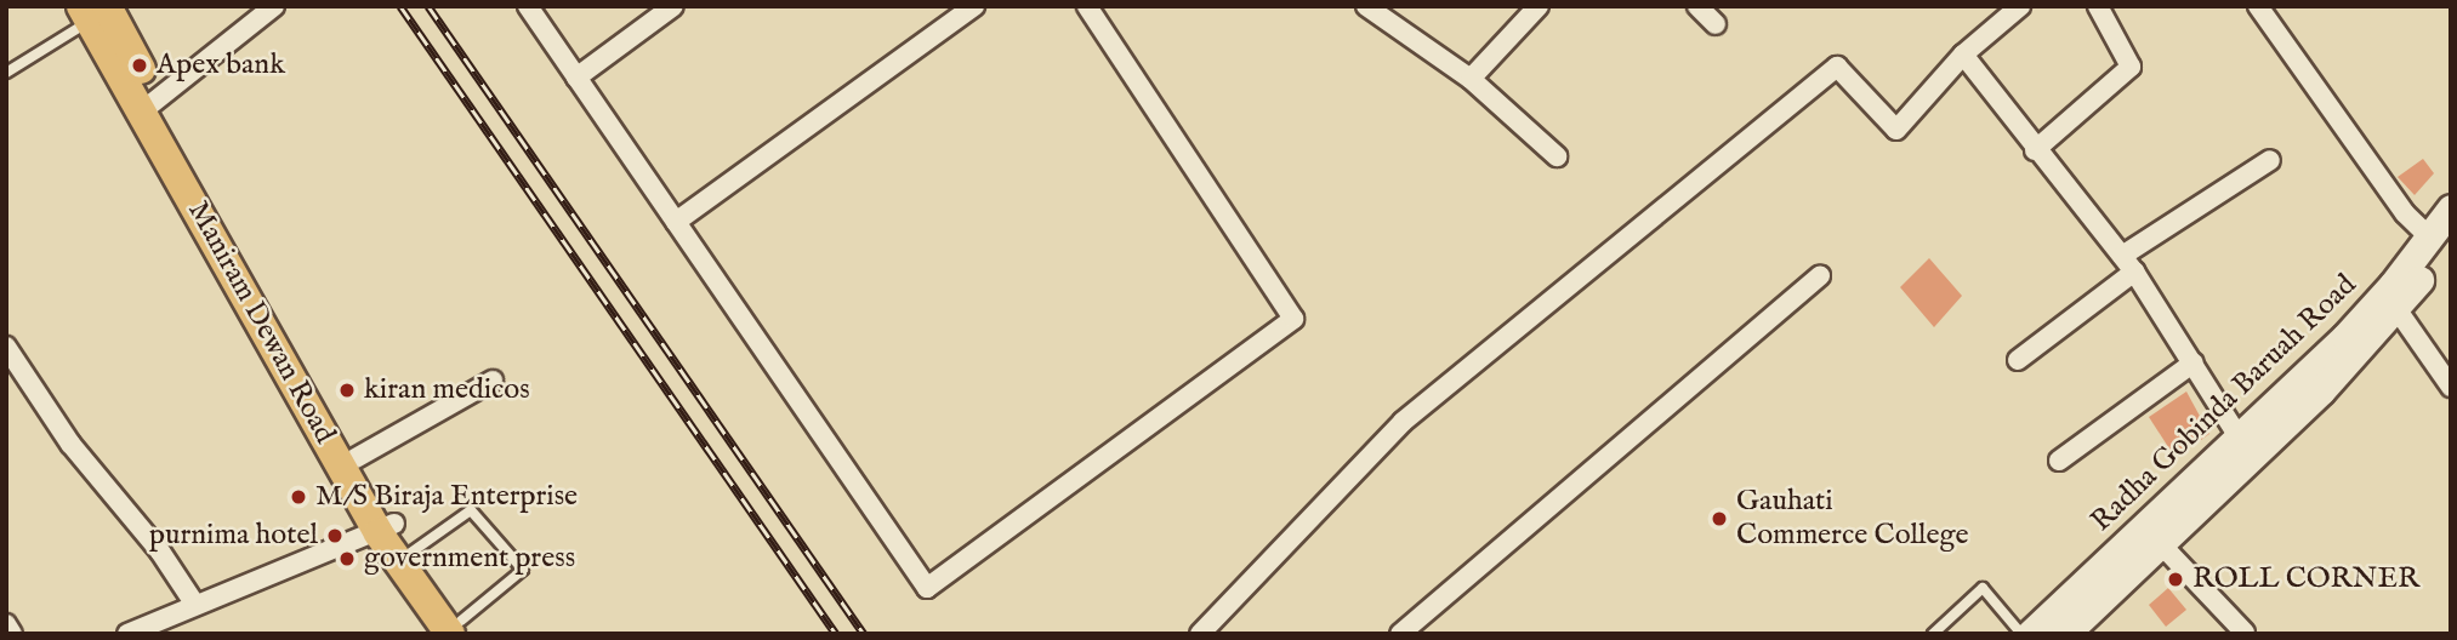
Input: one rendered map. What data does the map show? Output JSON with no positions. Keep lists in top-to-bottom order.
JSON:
{
  "streets": {
    "main road": ["Maniram Dewan Road", "Radha Gobinda Baruah Road"]
  },
  "places": [
    "Apex bank",
    "kiran medicos",
    "M/S Biraja Enterprise",
    "Gauhati Commerce College",
    "purnima hotel",
    "government press",
    "ROLL CORNER"
  ]
}
